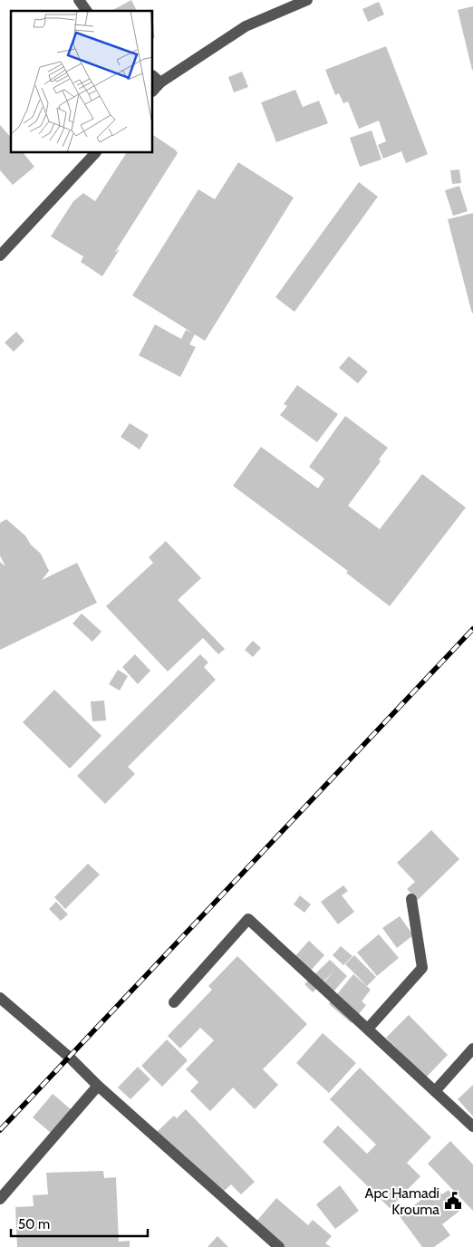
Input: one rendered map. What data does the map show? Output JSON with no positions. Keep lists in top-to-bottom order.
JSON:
{
  "places": {
    "public building": ["Apc Hamadi Krouma"]
  },
  "scale_bar": "50 m"
}
